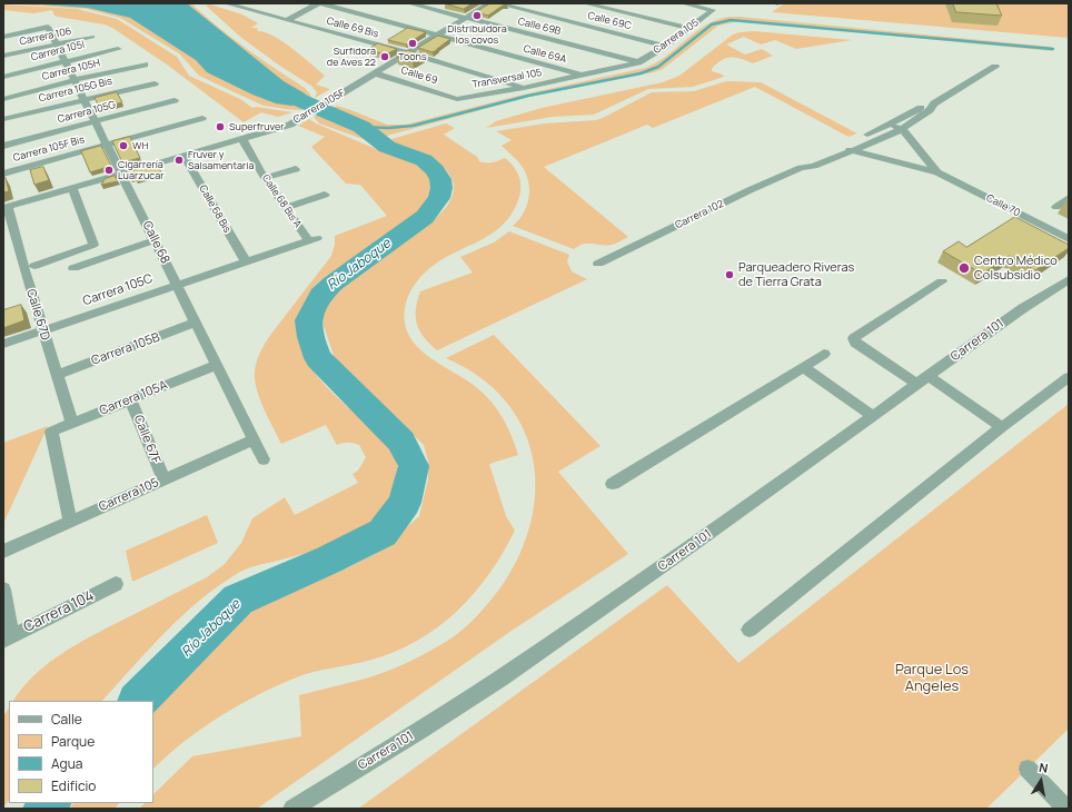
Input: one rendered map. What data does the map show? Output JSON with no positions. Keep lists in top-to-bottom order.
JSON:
{
  "streets": {
    "street": [
      "Calle 69C",
      "Calle 69B",
      "Calle 69 Bis",
      "Carrera 106",
      "Carrera 105",
      "Carrera 105I",
      "Calle 69A",
      "Carrera 105H",
      "Calle 69",
      "Transversal 105",
      "Carrera 105G Bis",
      "Carrera 105F",
      "Carrera 105G",
      "Carrera 105F Bis",
      "Calle 68 Bis A",
      "Calle 70",
      "Calle 68 Bis",
      "Carrera 102",
      "Calle 68",
      "Carrera 105C",
      "Calle 67D",
      "Carrera 101",
      "Carrera 105B",
      "Carrera 105A",
      "Calle 67F",
      "Carrera 104"
    ]
  },
  "crossings": [
    ["Calle 69C", "Carrera 105"],
    ["Calle 69B", "Carrera 105"],
    ["Calle 69B", "Transversal 105"],
    ["Calle 69B", "Carrera 105F"],
    ["Calle 69 Bis", "Transversal 105"],
    ["Calle 69 Bis", "Carrera 105F"],
    ["Carrera 106", "Calle 68"],
    ["Carrera 105", "Transversal 105"],
    ["Carrera 105", "Calle 68"],
    ["Carrera 105", "Carrera 105A"],
    ["Carrera 105", "Calle 67F"],
    ["Carrera 105I", "Calle 68"],
    ["Calle 69A", "Transversal 105"],
    ["Calle 69A", "Carrera 105F"],
    ["Carrera 105H", "Calle 68"],
    ["Calle 69", "Transversal 105"],
    ["Calle 69", "Carrera 105F"],
    ["Carrera 105G Bis", "Calle 68"],
    ["Carrera 105F", "Calle 68 Bis A"],
    ["Carrera 105F", "Calle 68 Bis"],
    ["Carrera 105F", "Calle 68"],
    ["Carrera 105F", "Calle 67D"],
    ["Carrera 105G", "Calle 68"],
    ["Carrera 105F Bis", "Calle 68"],
    ["Calle 68 Bis A", "Carrera 105C"],
    ["Calle 70", "Carrera 102"],
    ["Calle 68 Bis", "Carrera 105C"],
    ["Calle 68", "Carrera 105C"],
    ["Calle 68", "Carrera 105B"],
    ["Calle 68", "Carrera 105A"],
    ["Carrera 105C", "Calle 67D"],
    ["Calle 67D", "Carrera 105B"],
    ["Calle 67D", "Carrera 105A"],
    ["Carrera 105A", "Calle 67F"]
  ],
  "water": ["Río Jaboque"],
  "parks": ["Parque Los Angeles"],
  "places": [
    "Distribuidora los covos",
    "Toons",
    "Surfidora de Aves 22",
    "Superfruver",
    "WH",
    "Fruver y Salsamentaria",
    "Cigarrería Luarzucar",
    "Centro Médico Colsubsidio",
    "Parqueadero Riveras de Tierra Grata"
  ],
  "legend": [
    "Calle",
    "Parque",
    "Agua",
    "Edificio"
  ],
  "north": "top"
}
